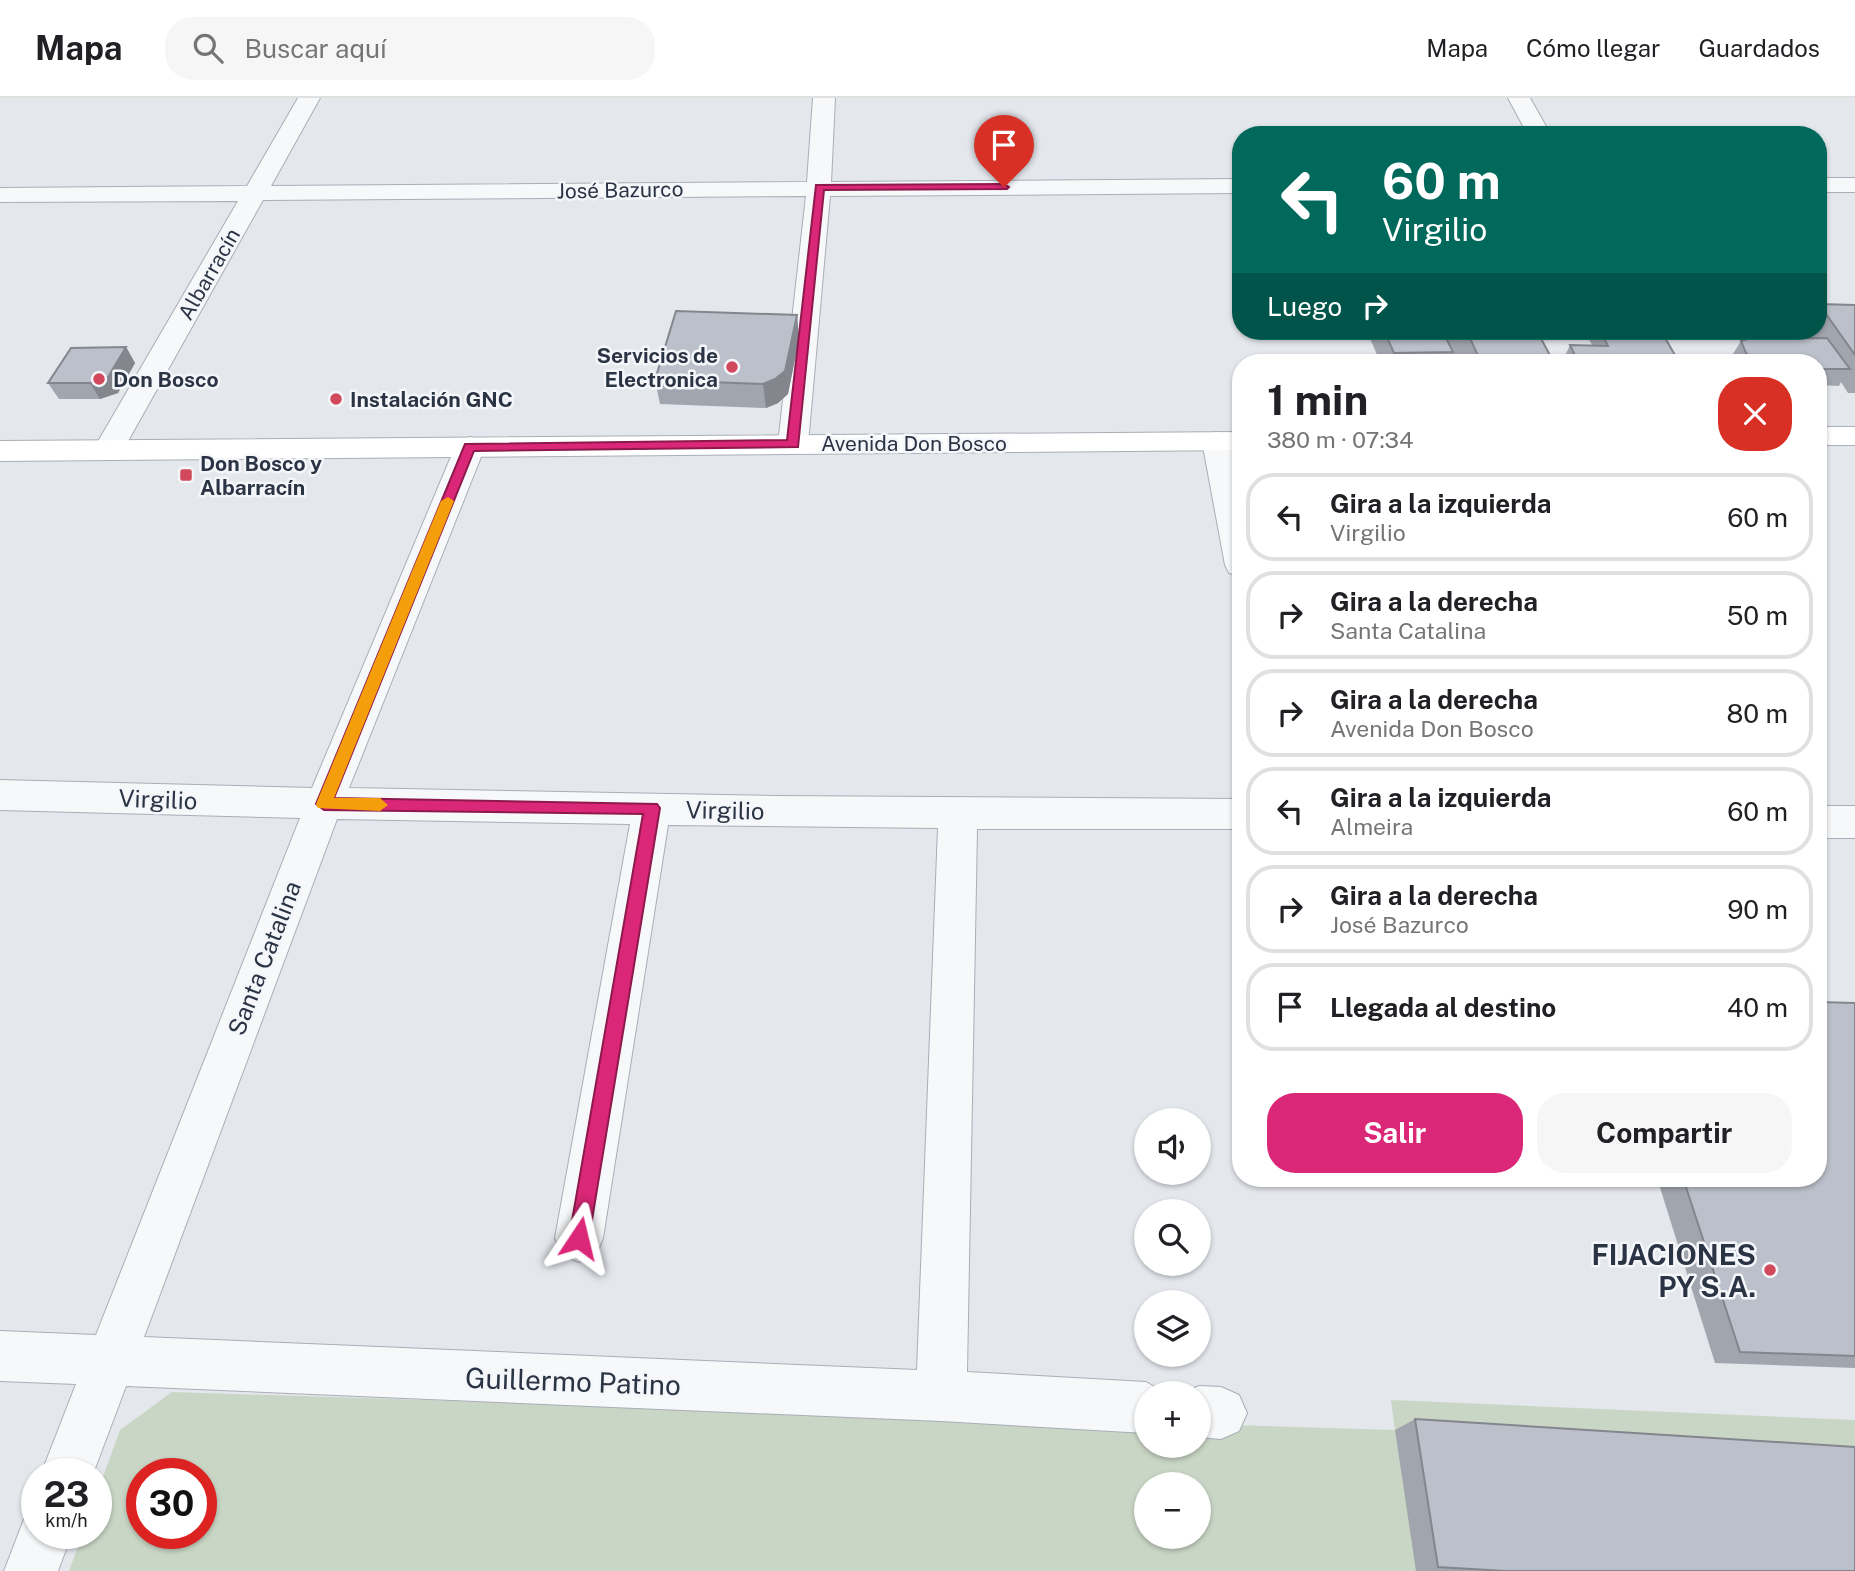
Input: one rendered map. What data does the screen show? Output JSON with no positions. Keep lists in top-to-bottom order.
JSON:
{
  "streets": {
    "main road": ["Avenida Don Bosco"],
    "street": [
      "José Bazurco",
      "Albarracín",
      "Virgilio",
      "Santa Catalina",
      "Guillermo Patino"
    ]
  },
  "crossings": [
    ["José Bazurco", "Albarracín"],
    ["Albarracín", "Avenida Don Bosco"],
    ["Avenida Don Bosco", "Santa Catalina"],
    ["Virgilio", "Santa Catalina"],
    ["Santa Catalina", "Guillermo Patino"]
  ],
  "places": {
    "other": [
      "Servicios de Electronica",
      "Don Bosco",
      "Instalación GNC",
      "FIJACIONES PY S.A."
    ],
    "transit": ["Don Bosco y Albarracín"]
  },
  "page": {
    "header": "Mapa",
    "search": "Buscar aquí",
    "nav": ["Mapa", "Cómo llegar", "Guardados"],
    "turn": ["60 m", "Virgilio"],
    "then": "Luego",
    "heading": ["1 min", "380 m · 07:34"],
    "list": [
      {
        "name": "Gira a la izquierda",
        "note": "Virgilio",
        "value": "60 m"
      },
      {
        "name": "Gira a la derecha",
        "note": "Santa Catalina",
        "value": "50 m"
      },
      {
        "name": "Gira a la derecha",
        "note": "Avenida Don Bosco",
        "value": "80 m"
      },
      {
        "name": "Gira a la izquierda",
        "note": "Almeira",
        "value": "60 m"
      },
      {
        "name": "Gira a la derecha",
        "note": "José Bazurco",
        "value": "90 m"
      },
      {
        "name": "Llegada al destino",
        "value": "40 m"
      }
    ],
    "buttons": ["Salir", "Compartir"],
    "map_buttons": ["+", "−"],
    "speed": "23 km/h",
    "limit": "30"
  }
}
